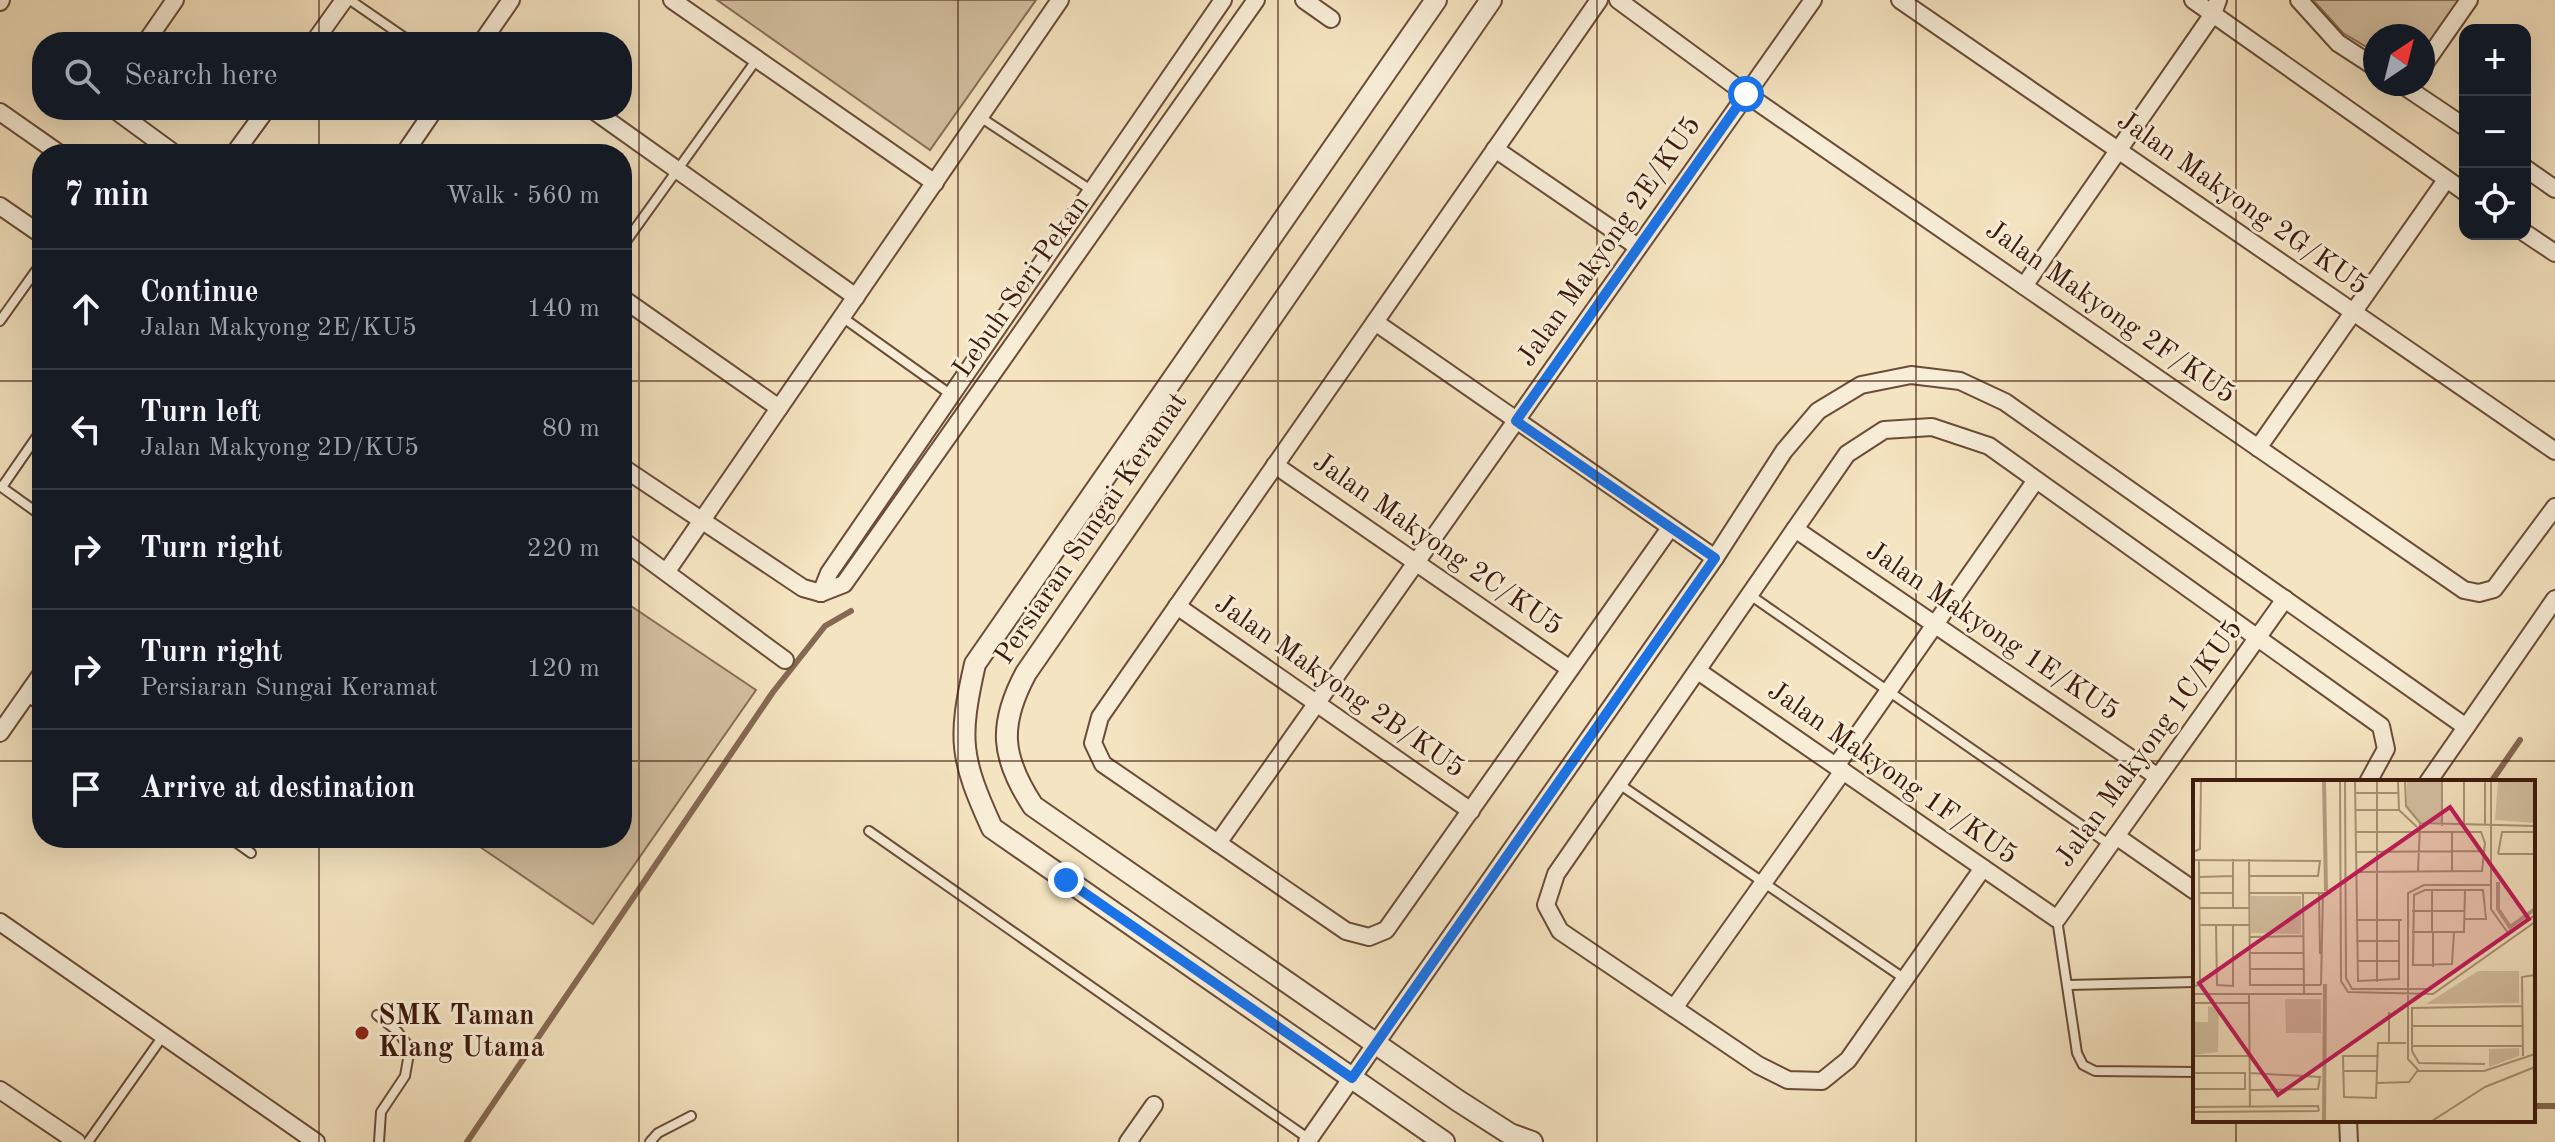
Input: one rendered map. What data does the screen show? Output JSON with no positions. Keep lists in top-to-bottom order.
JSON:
{
  "streets": {
    "street": [
      "Jalan Makyong 2G/KU5",
      "Jalan Makyong 2E/KU5",
      "Lebuh Seri Pekan",
      "Jalan Makyong 2F/KU5",
      "Persiaran Sungai Keramat",
      "Jalan Makyong 2C/KU5",
      "Jalan Makyong 1E/KU5",
      "Jalan Makyong 2B/KU5",
      "Jalan Makyong 1C/KU5",
      "Jalan Makyong 1F/KU5"
    ]
  },
  "crossings": [
    ["Jalan Makyong 2E/KU5", "Jalan Makyong 2F/KU5"],
    ["Jalan Makyong 2E/KU5", "Jalan Makyong 2C/KU5"],
    ["Jalan Makyong 2E/KU5", "Jalan Makyong 2B/KU5"],
    ["Jalan Makyong 1E/KU5", "Jalan Makyong 1C/KU5"],
    ["Jalan Makyong 1C/KU5", "Jalan Makyong 1F/KU5"]
  ],
  "places": ["SMK Taman Klang Utama"],
  "north": "top right",
  "page": {
    "map_buttons": ["+", "−"],
    "search": "Search here",
    "heading": ["7 min", "Walk · 560 m"],
    "list": [
      ["Continue", "Jalan Makyong 2E/KU5", "140 m"],
      ["Turn left", "Jalan Makyong 2D/KU5", "80 m"],
      ["Turn right", "220 m"],
      ["Turn right", "Persiaran Sungai Keramat", "120 m"],
      "Arrive at destination"
    ]
  }
}
